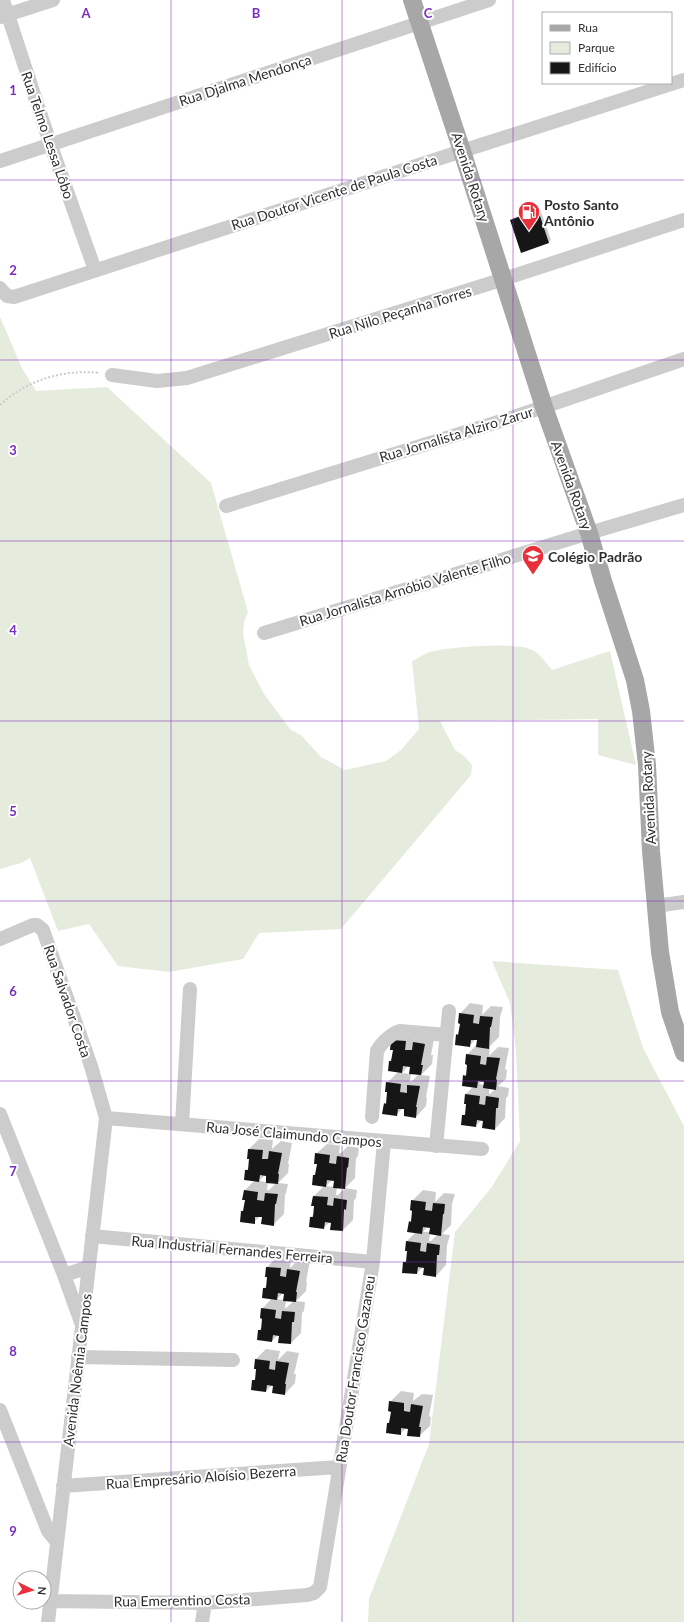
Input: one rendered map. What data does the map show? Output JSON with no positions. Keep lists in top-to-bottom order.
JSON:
{
  "streets": {
    "main road": ["Avenida Rotary"],
    "street": [
      "Rua Djalma Mendonça",
      "Rua Telmo Lessa Lôbo",
      "Rua Doutor Vicente de Paula Costa",
      "Rua Nilo Peçanha Torres",
      "Rua Jornalista Alziro Zarur",
      "Rua Jornalista Arnóbio Valente Filho",
      "Rua Salvador Costa",
      "Rua José Claimundo Campos",
      "Rua Industrial Fernandes Ferreira",
      "Rua Doutor Francisco Gazaneu",
      "Avenida Noêmia Campos",
      "Rua Empresário Aloísio Bezerra",
      "Rua Emerentino Costa"
    ]
  },
  "crossings": [
    ["Rua Djalma Mendonça", "Rua Telmo Lessa Lôbo"],
    ["Rua Djalma Mendonça", "Avenida Rotary"],
    ["Rua Telmo Lessa Lôbo", "Rua Doutor Vicente de Paula Costa"],
    ["Avenida Rotary", "Rua Doutor Vicente de Paula Costa"],
    ["Avenida Rotary", "Rua Nilo Peçanha Torres"],
    ["Avenida Rotary", "Rua Jornalista Alziro Zarur"],
    ["Avenida Rotary", "Rua Jornalista Arnóbio Valente Filho"],
    ["Rua Salvador Costa", "Rua José Claimundo Campos"],
    ["Rua Salvador Costa", "Avenida Noêmia Campos"],
    ["Rua José Claimundo Campos", "Rua Doutor Francisco Gazaneu"],
    ["Rua José Claimundo Campos", "Avenida Noêmia Campos"],
    ["Rua Industrial Fernandes Ferreira", "Rua Doutor Francisco Gazaneu"],
    ["Rua Industrial Fernandes Ferreira", "Avenida Noêmia Campos"],
    ["Rua Doutor Francisco Gazaneu", "Rua Empresário Aloísio Bezerra"],
    ["Rua Doutor Francisco Gazaneu", "Rua Emerentino Costa"],
    ["Avenida Noêmia Campos", "Rua Empresário Aloísio Bezerra"]
  ],
  "places": {
    "fuel station": ["Posto Santo Antônio"],
    "school or university": ["Colégio Padrão"]
  },
  "legend": ["Rua", "Parque", "Edifício"],
  "north": "right",
  "grid": {
    "columns": ["A", "B", "C"],
    "rows": [
      "1",
      "2",
      "3",
      "4",
      "5",
      "6",
      "7",
      "8",
      "9"
    ]
  }
}
